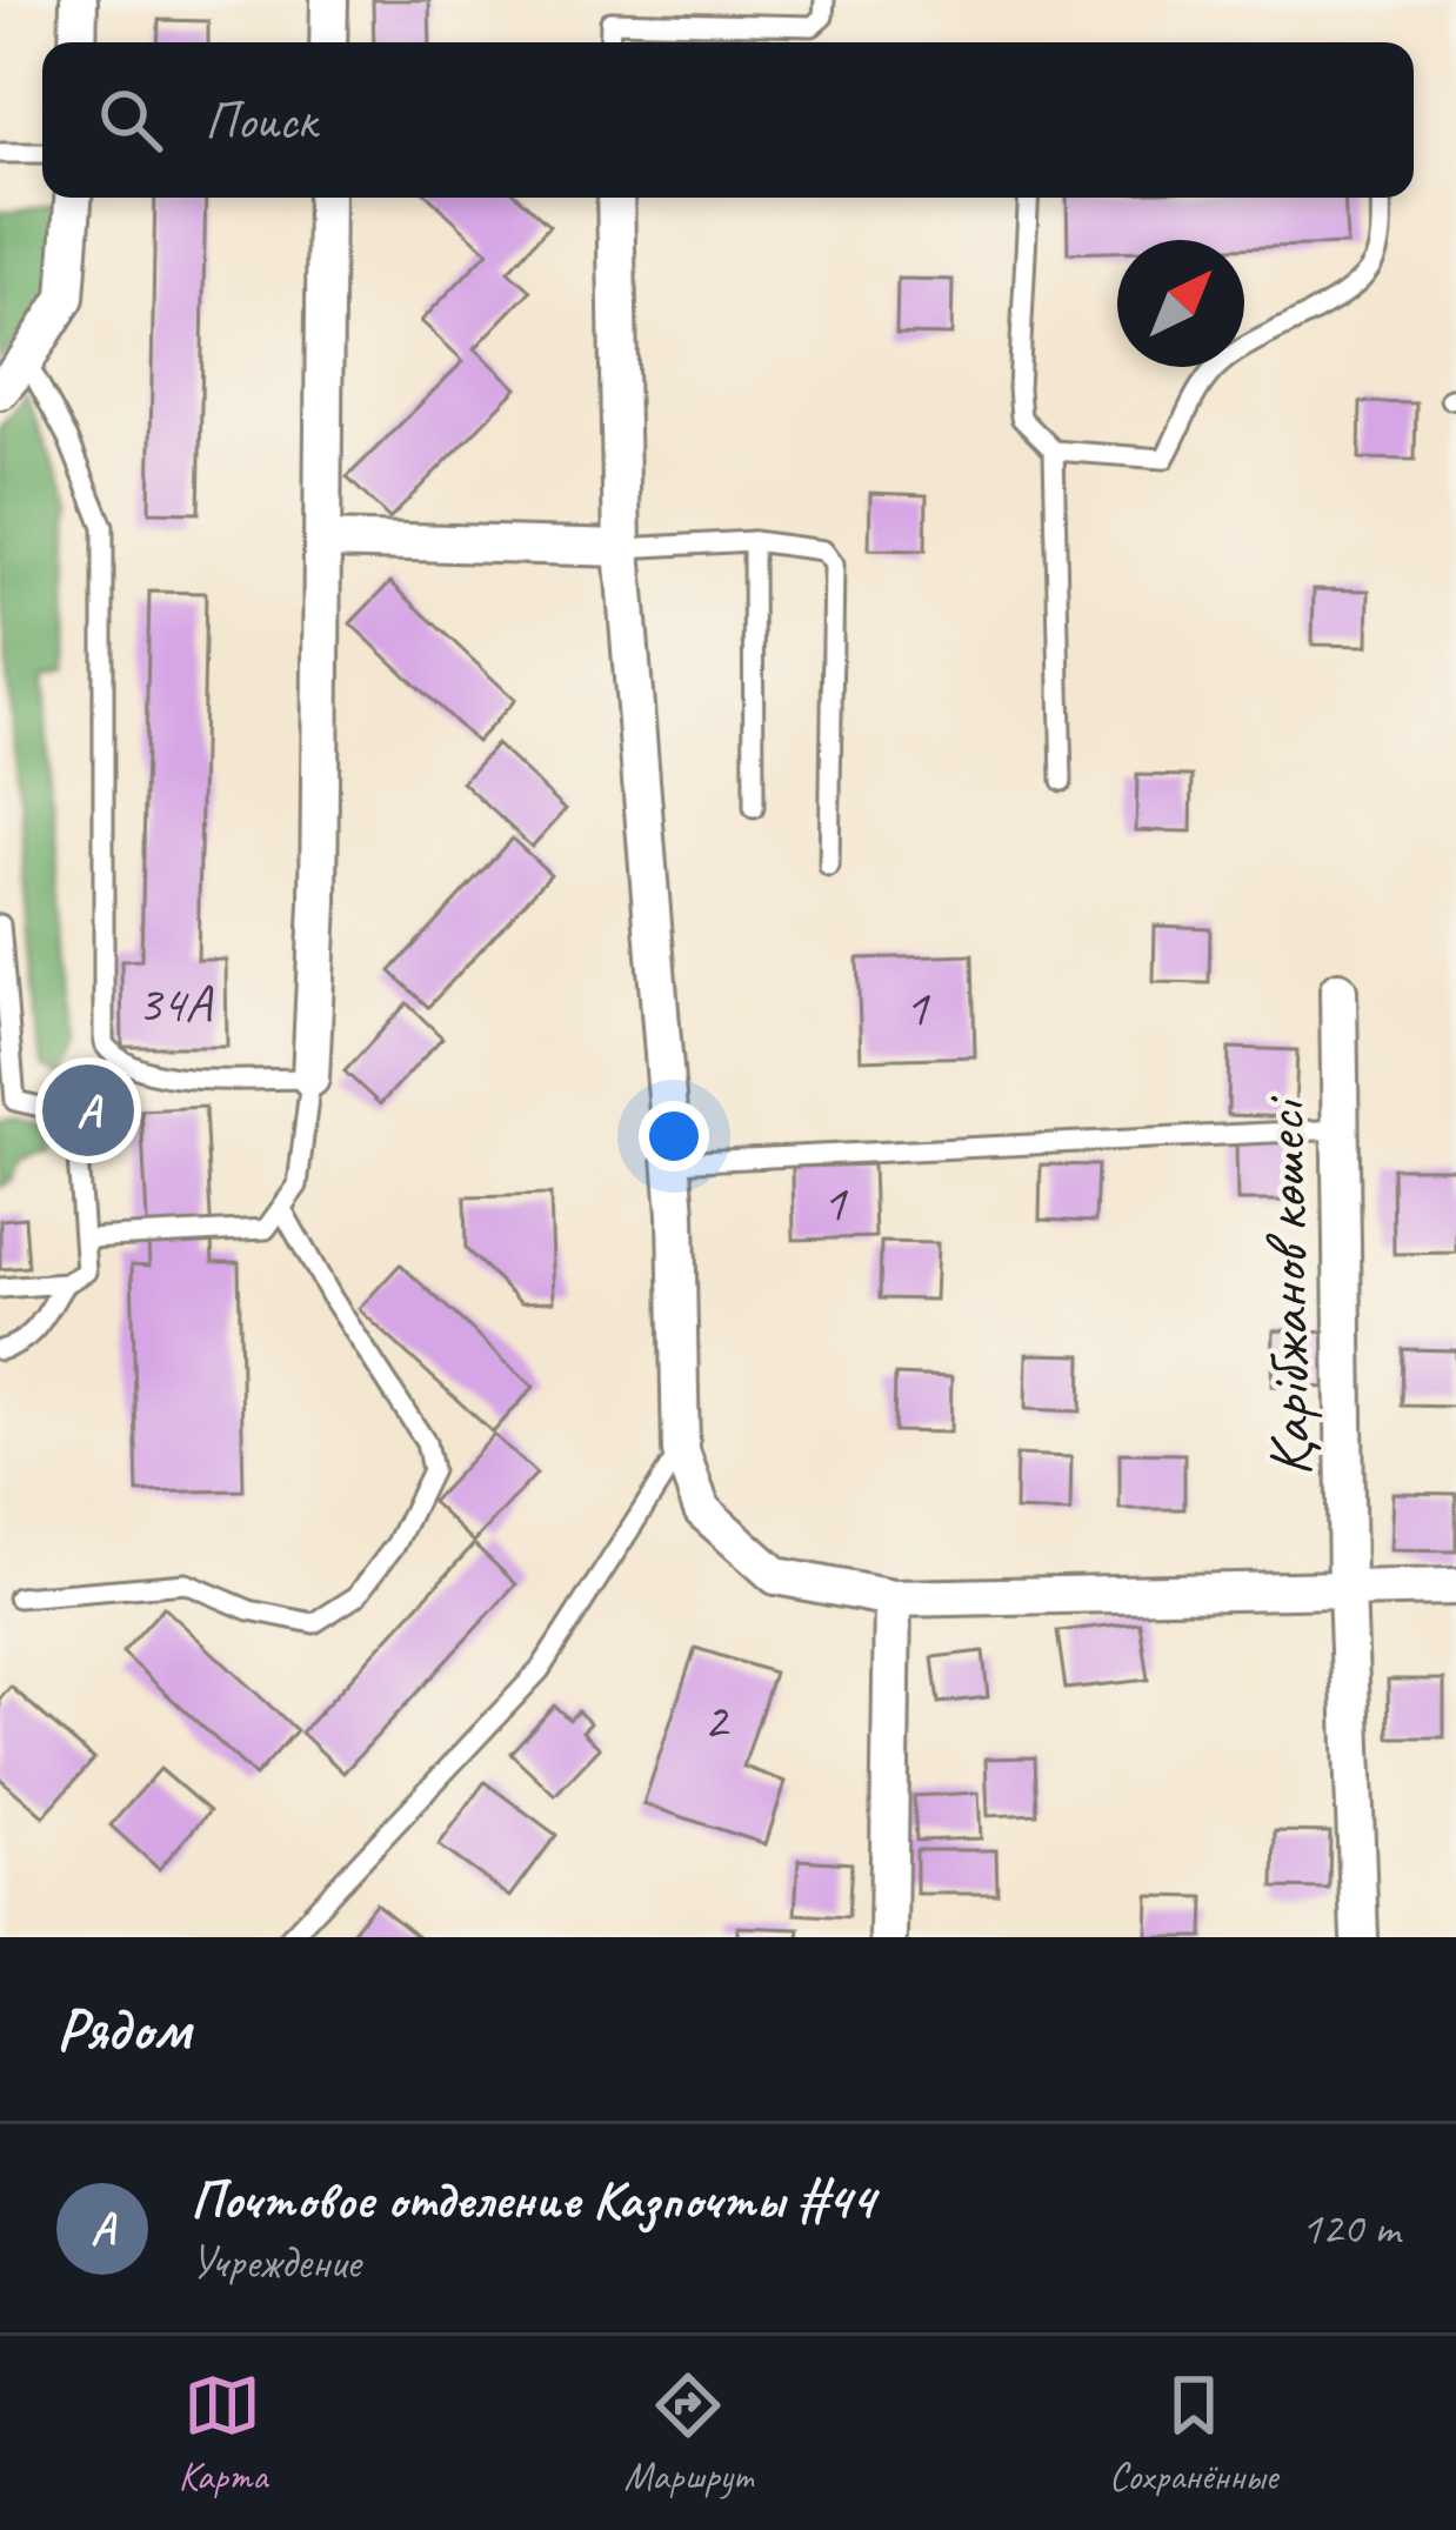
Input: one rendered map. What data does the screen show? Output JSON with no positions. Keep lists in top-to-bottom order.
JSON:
{
  "streets": {
    "street": ["Қарібжанов көшесі"]
  },
  "house_numbers": [
    "34А",
    "1",
    "1",
    "2"
  ],
  "north": "top right",
  "page": {
    "search": "Поиск",
    "pins": "A",
    "heading": "Рядом",
    "list": [
      {
        "mark": "A",
        "name": "Почтовое отделение Казпочты #44",
        "note": "Учреждение",
        "value": "120 m"
      }
    ],
    "nav": ["Карта", "Маршрут", "Сохранённые"]
  }
}
